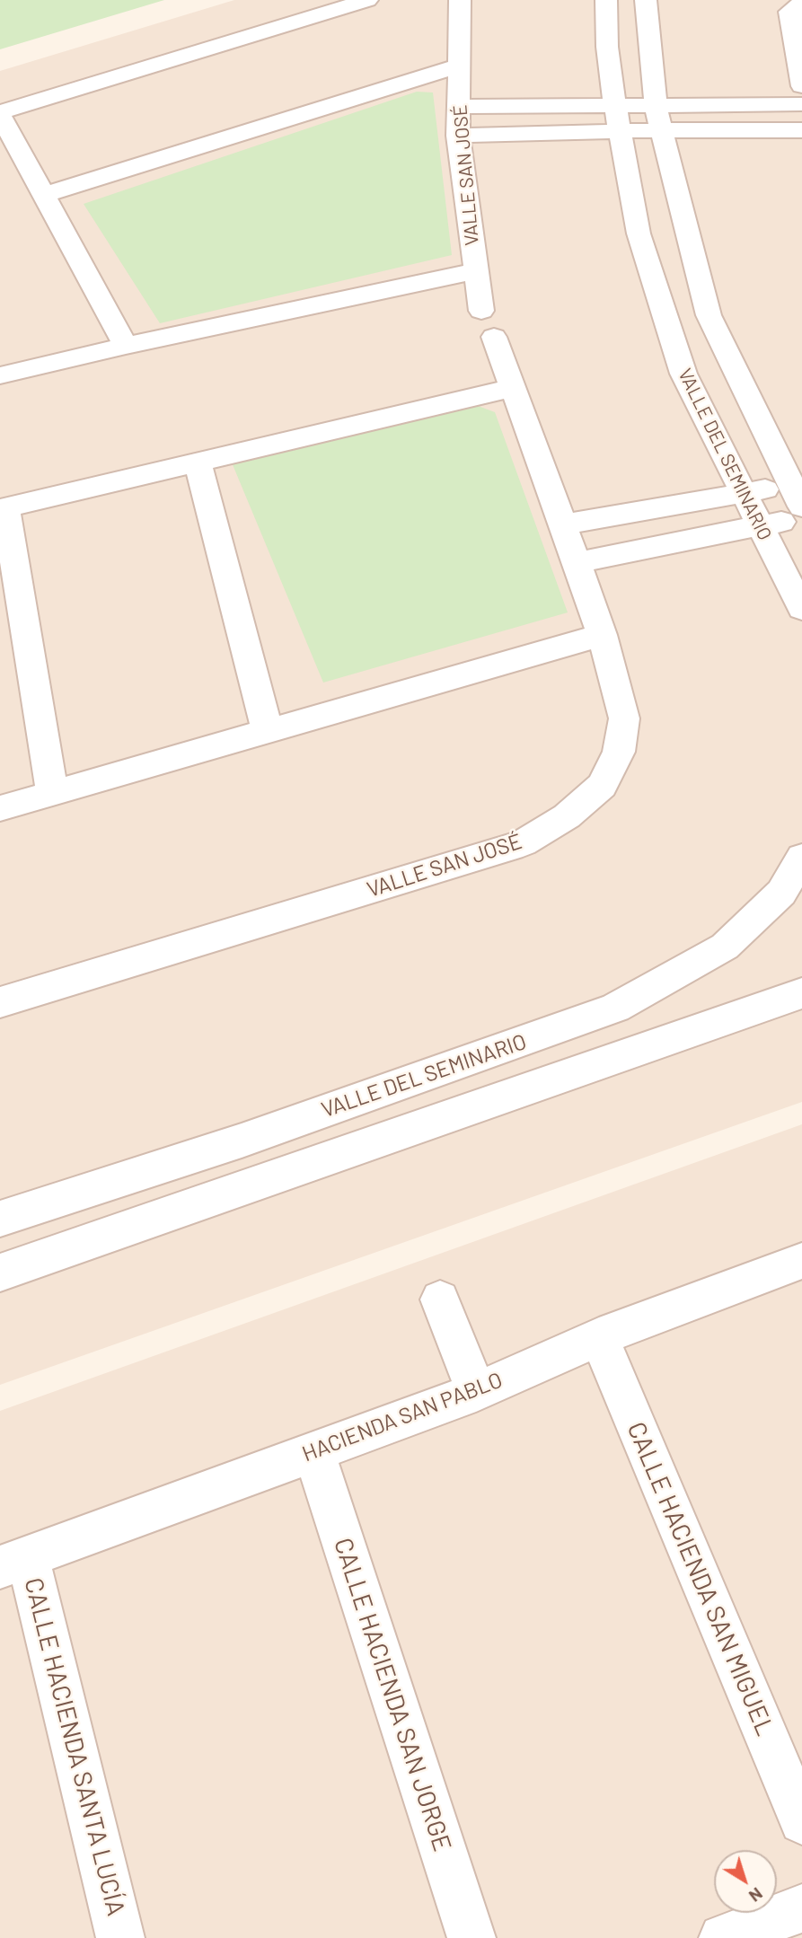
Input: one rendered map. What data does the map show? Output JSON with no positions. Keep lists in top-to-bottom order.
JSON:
{
  "streets": {
    "street": [
      "VALLE SAN JOSÉ",
      "VALLE DEL SEMINARIO",
      "HACIENDA SAN PABLO",
      "CALLE HACIENDA SAN MIGUEL",
      "CALLE HACIENDA SAN JORGE",
      "CALLE HACIENDA SANTA LUCÍA"
    ]
  },
  "crossings": [
    ["HACIENDA SAN PABLO", "CALLE HACIENDA SAN MIGUEL"],
    ["HACIENDA SAN PABLO", "CALLE HACIENDA SAN JORGE"],
    ["HACIENDA SAN PABLO", "CALLE HACIENDA SANTA LUCÍA"]
  ],
  "north": "bottom right"
}
